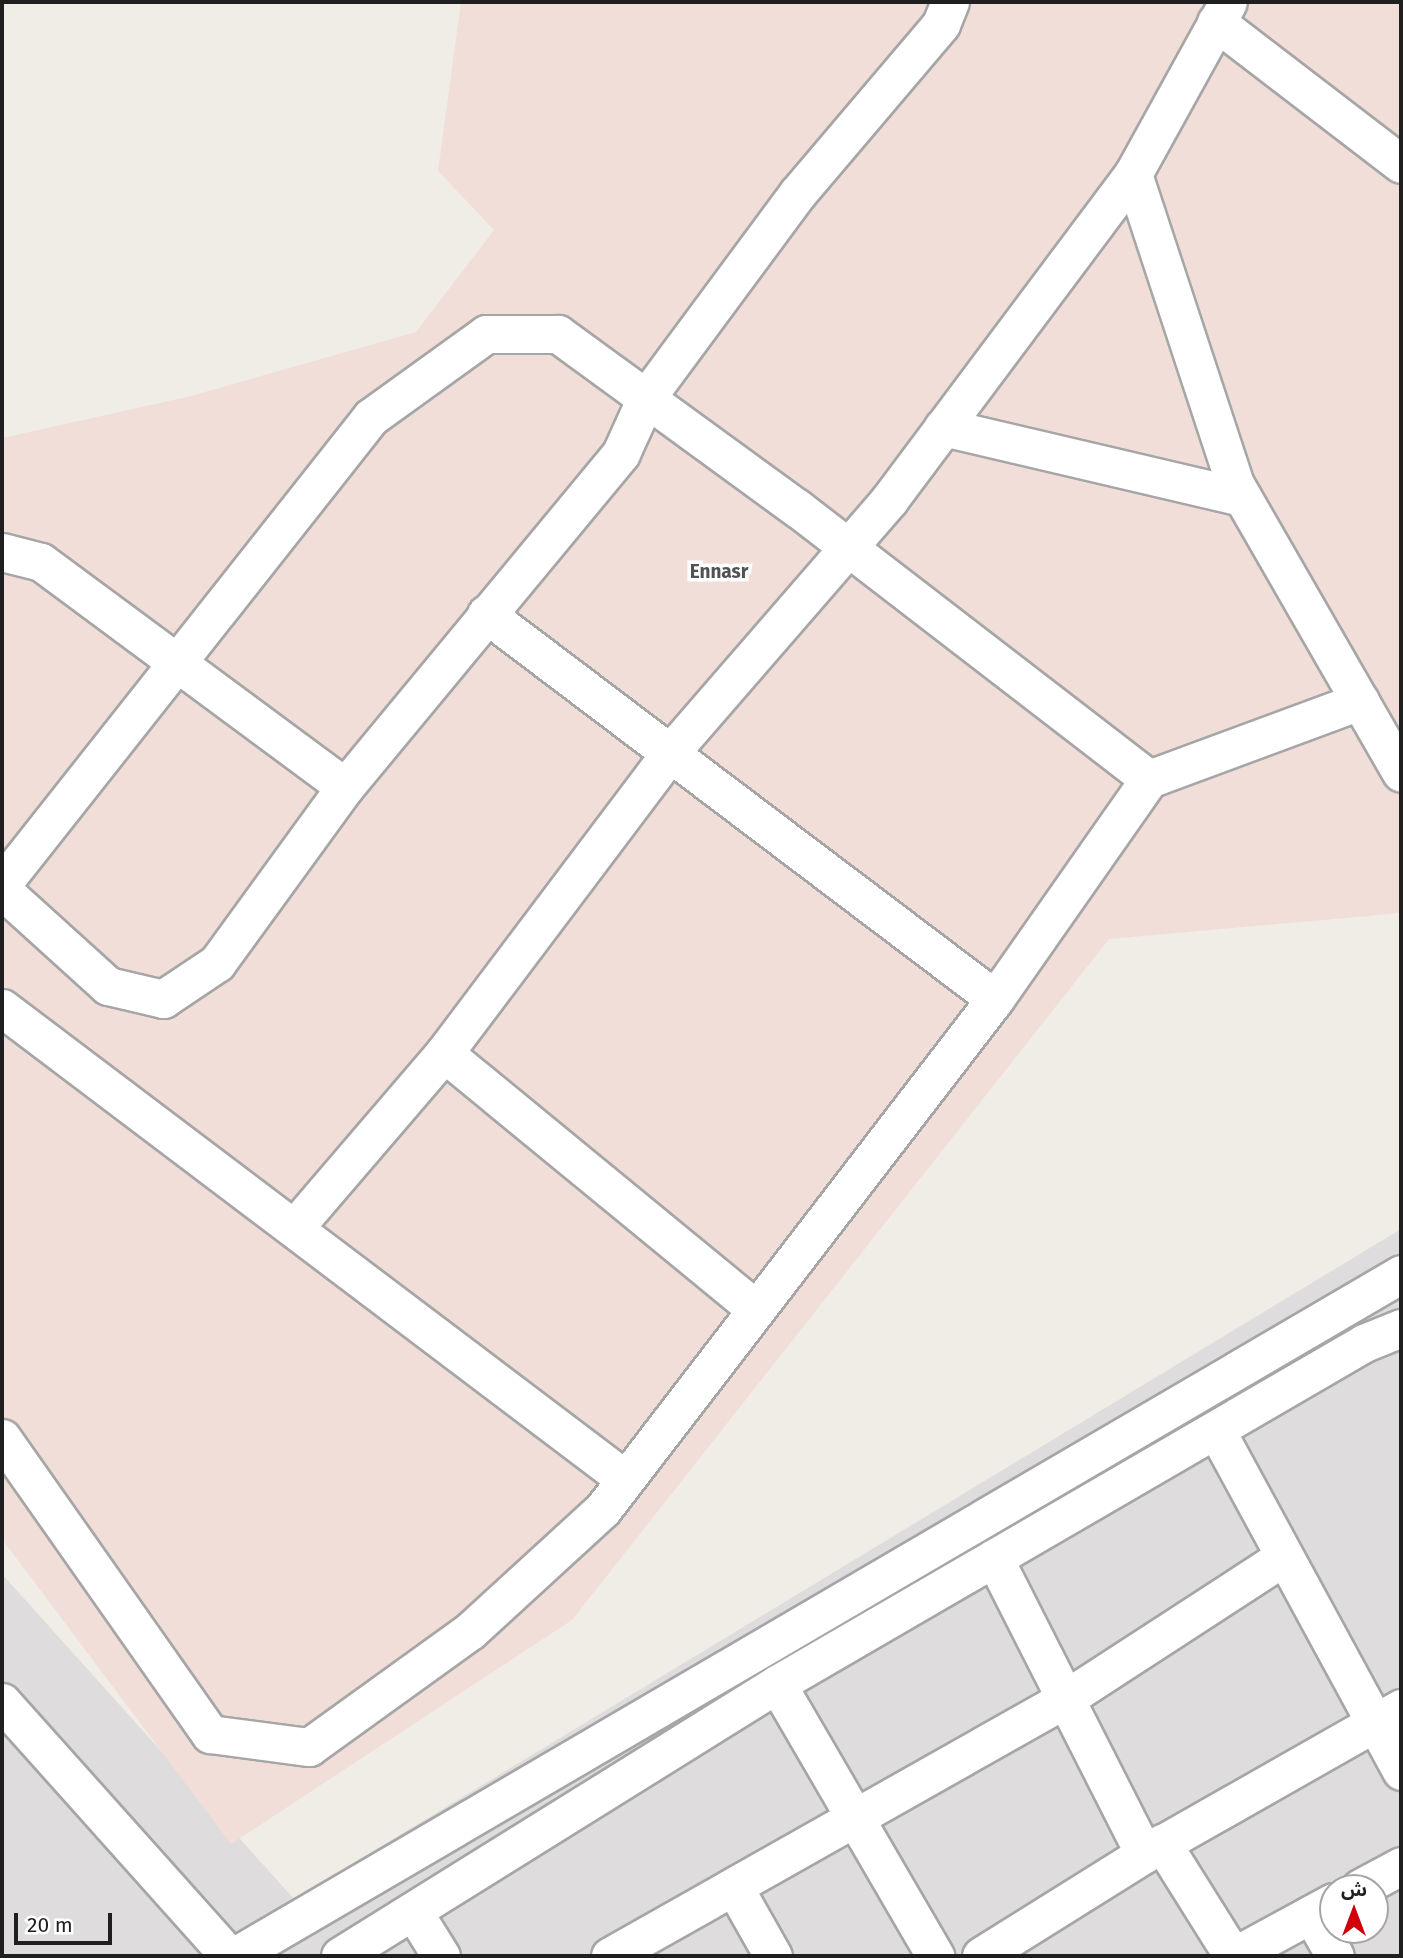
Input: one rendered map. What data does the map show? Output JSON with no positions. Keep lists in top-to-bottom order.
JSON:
{
  "districts": ["Ennasr"],
  "scale_bar": "20 m",
  "north": "top"
}
